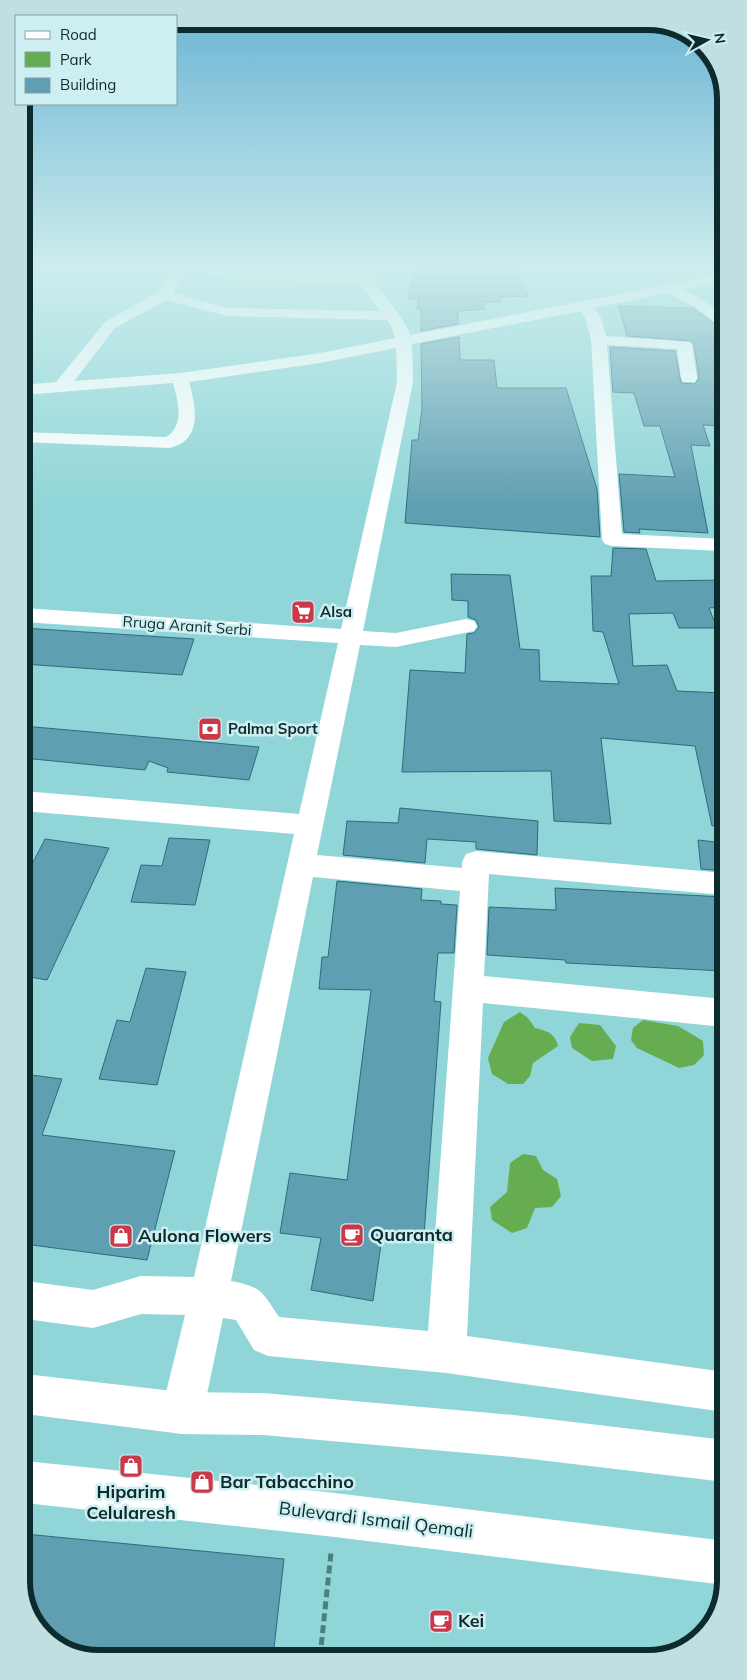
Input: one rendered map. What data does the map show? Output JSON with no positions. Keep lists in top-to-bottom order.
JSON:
{
  "streets": {
    "street": ["Rruga Aranit Serbi", "Bulevardi Ismail Qemali"]
  },
  "places": {
    "supermarket": ["Alsa"],
    "bank": ["Palma Sport"],
    "cafe": ["Quaranta", "Kei"],
    "shop": ["Aulona Flowers", "Hiparim Celularesh", "Bar Tabacchino"]
  },
  "legend": ["Road", "Park", "Building"],
  "north": "right"
}
